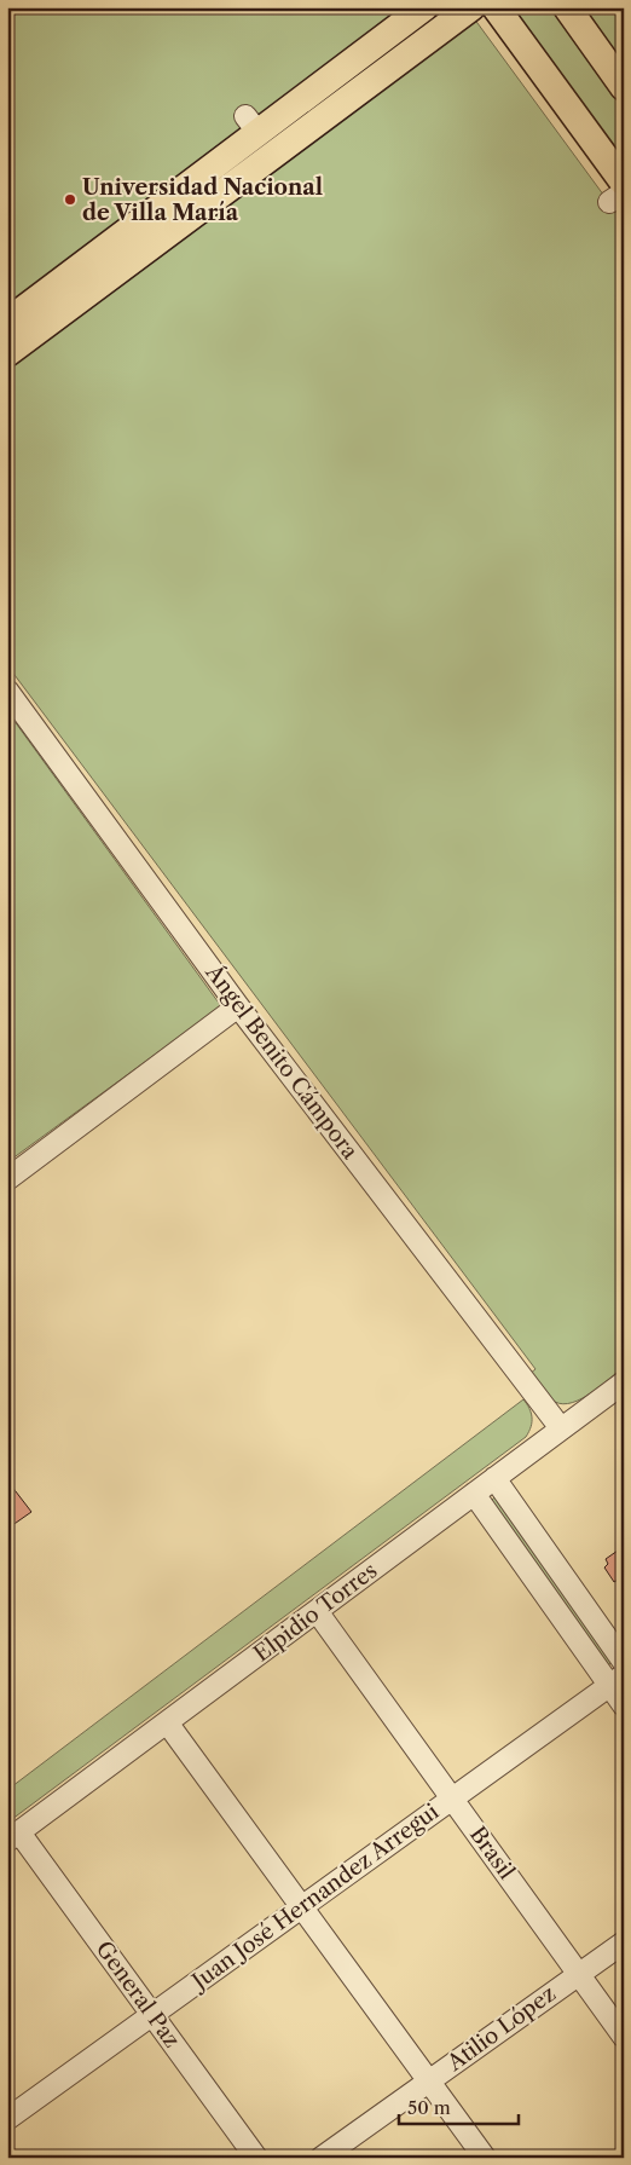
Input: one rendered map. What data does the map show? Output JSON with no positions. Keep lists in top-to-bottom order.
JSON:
{
  "streets": {
    "street": [
      "Ángel Benito Cámpora",
      "Elpidio Torres",
      "Brasil",
      "Juan José Hernandez Arregui",
      "General Paz",
      "Atilio López"
    ]
  },
  "crossings": [
    ["Ángel Benito Cámpora", "Elpidio Torres"],
    ["Elpidio Torres", "Brasil"],
    ["Elpidio Torres", "General Paz"],
    ["Brasil", "Juan José Hernandez Arregui"],
    ["Brasil", "Atilio López"],
    ["Juan José Hernandez Arregui", "General Paz"]
  ],
  "places": ["Universidad Nacional de Villa María"],
  "scale_bar": "50 m"
}
